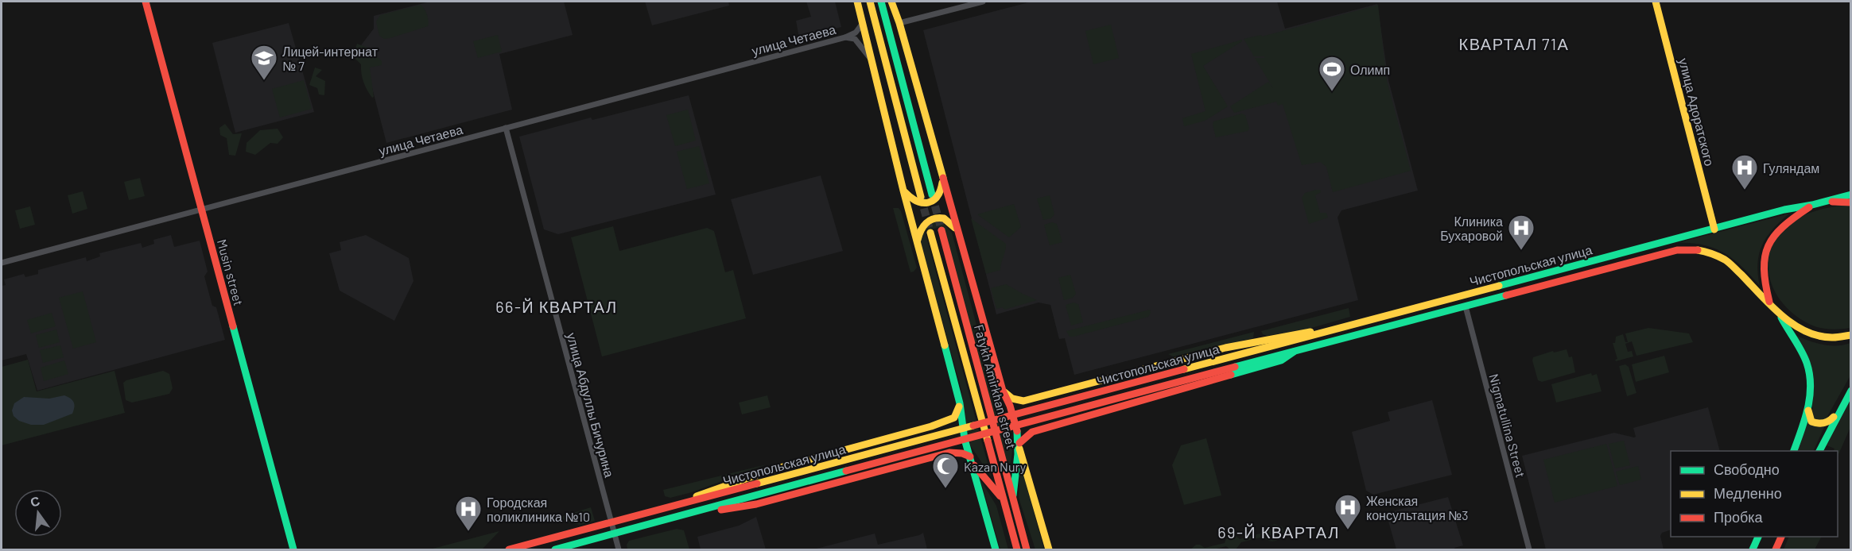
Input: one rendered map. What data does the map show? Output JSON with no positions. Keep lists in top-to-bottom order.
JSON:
{
  "streets": {
    "main road": [
      "улица Адоратского",
      "Чистопольская улица",
      "Musin street",
      "Fatykh Amirkhan street"
    ],
    "street": ["улица Четаева", "улица Абдуллы Бичурина", "Nigmatullina Street"]
  },
  "crossings": [
    ["улица Четаева", "Musin street"],
    ["улица Четаева", "улица Абдуллы Бичурина"],
    ["улица Адоратского", "Чистопольская улица"],
    ["Чистопольская улица", "улица Абдуллы Бичурина"],
    ["Чистопольская улица", "Nigmatullina Street"]
  ],
  "districts": ["КВАРТАЛ 71А", "66-Й КВАРТАЛ", "69-Й КВАРТАЛ"],
  "places": {
    "school or university": ["Лицей-интернат № 7"],
    "sports": ["Олимп"],
    "hospital": [
      "Гуляндам",
      "Клиника Бухаровой",
      "Женская консультация №3",
      "Городская поликлиника №10"
    ],
    "mosque": ["Kazan Nury"]
  },
  "legend": ["Свободно", "Медленно", "Пробка"],
  "north": "top"
}
